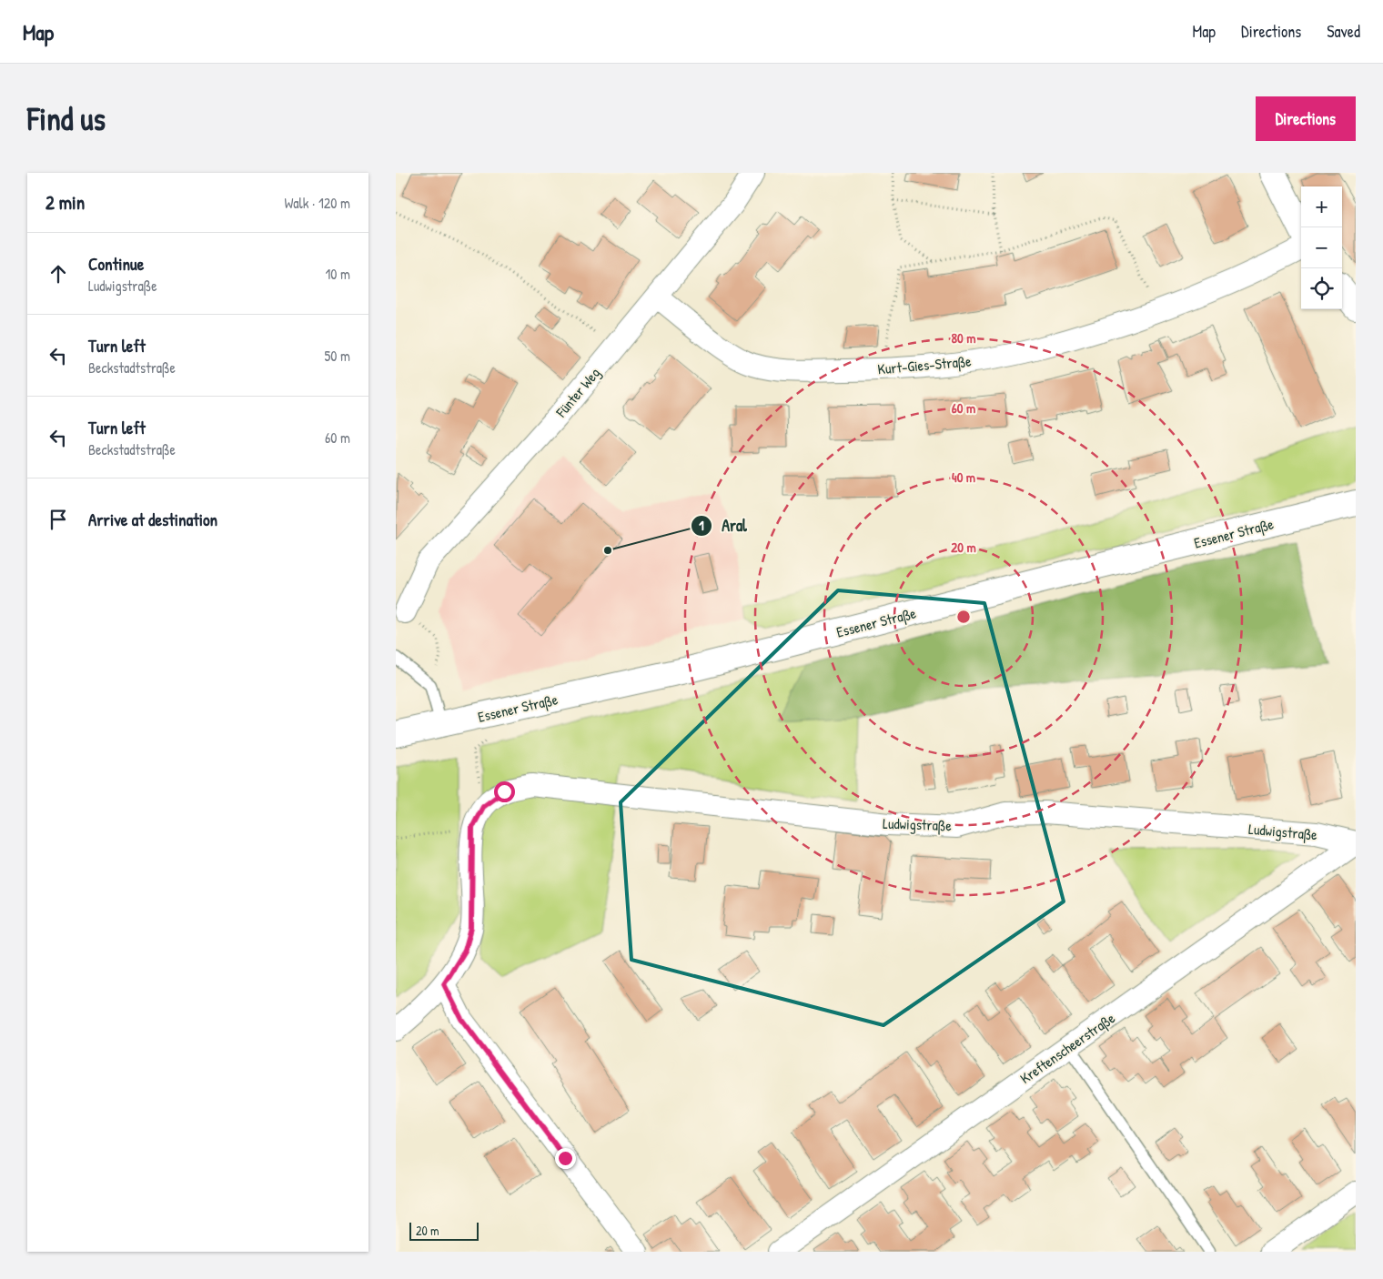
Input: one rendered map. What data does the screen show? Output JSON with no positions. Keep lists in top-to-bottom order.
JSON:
{
  "streets": {
    "main road": ["Essener Straße"],
    "street": [
      "Kurt-Gies-Straße",
      "Fünter Weg",
      "Ludwigstraße",
      "Kreftenscheerstraße"
    ]
  },
  "crossings": [
    ["Kurt-Gies-Straße", "Fünter Weg"],
    ["Ludwigstraße", "Kreftenscheerstraße"]
  ],
  "places": ["Aral"],
  "scale_bar": "20 m",
  "page": {
    "header": "Map",
    "nav": ["Map", "Directions", "Saved"],
    "buttons": "Directions",
    "title": "Find us",
    "heading": ["2 min", "Walk · 120 m"],
    "map_buttons": ["+", "−"],
    "list": [
      ["Continue", "Ludwigstraße", "10 m"],
      ["Turn left", "Beckstadtstraße", "50 m"],
      ["Turn left", "Beckstadtstraße", "60 m"],
      "Arrive at destination"
    ],
    "scale": "20 m"
  },
  "rings": [
    "80 m",
    "60 m",
    "40 m",
    "20 m"
  ]
}
